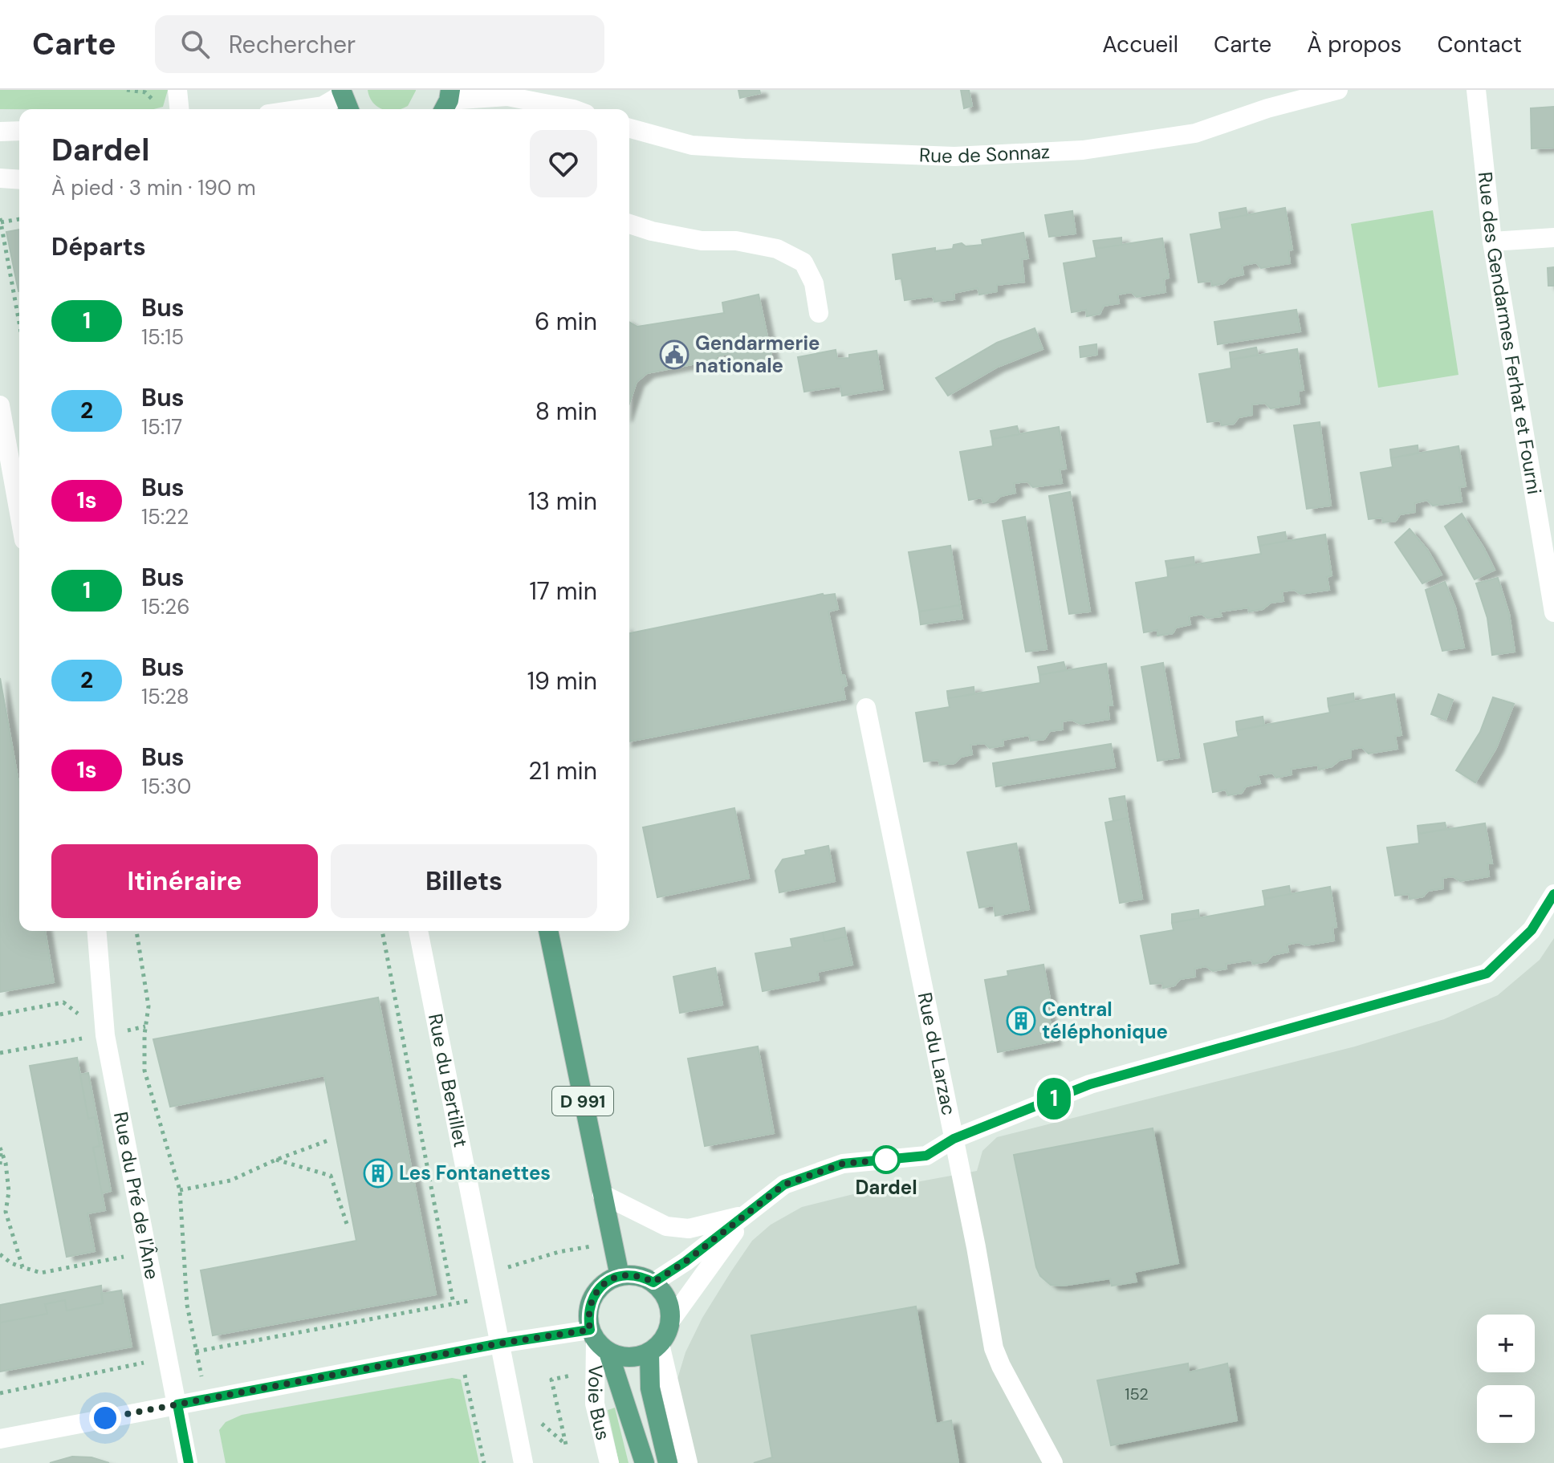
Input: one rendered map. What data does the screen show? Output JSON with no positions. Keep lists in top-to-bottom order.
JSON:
{
  "streets": {
    "main road": ["D 991"],
    "street": [
      "Rue de Sonnaz",
      "Rue des Gendarmes Ferhat et Fourni",
      "Rue du Larzac",
      "Rue du Bertillet",
      "Rue du Pré de l'Âne",
      "Voie Bus"
    ]
  },
  "crossings": [
    ["D 991", "Voie Bus"]
  ],
  "places": {
    "public building": ["Gendarmerie nationale"],
    "building": ["Central téléphonique", "Les Fontanettes"],
    "other": ["Dardel"]
  },
  "lines": ["bus line 1"],
  "house_numbers": ["152"],
  "page": {
    "header": "Carte",
    "search": "Rechercher",
    "nav": [
      "Accueil",
      "Carte",
      "À propos",
      "Contact"
    ],
    "on_map": "1",
    "heading": [
      ["Dardel", "À pied · 3 min · 190 m"],
      "Départs"
    ],
    "list": [
      {
        "mark": "1",
        "name": "Bus",
        "note": "15:15",
        "value": "6 min"
      },
      {
        "mark": "2",
        "name": "Bus",
        "note": "15:17",
        "value": "8 min"
      },
      {
        "mark": "1s",
        "name": "Bus",
        "note": "15:22",
        "value": "13 min"
      },
      {
        "mark": "1",
        "name": "Bus",
        "note": "15:26",
        "value": "17 min"
      },
      {
        "mark": "2",
        "name": "Bus",
        "note": "15:28",
        "value": "19 min"
      },
      {
        "mark": "1s",
        "name": "Bus",
        "note": "15:30",
        "value": "21 min"
      }
    ],
    "buttons": ["Itinéraire", "Billets"],
    "map_buttons": ["+", "−"]
  }
}
